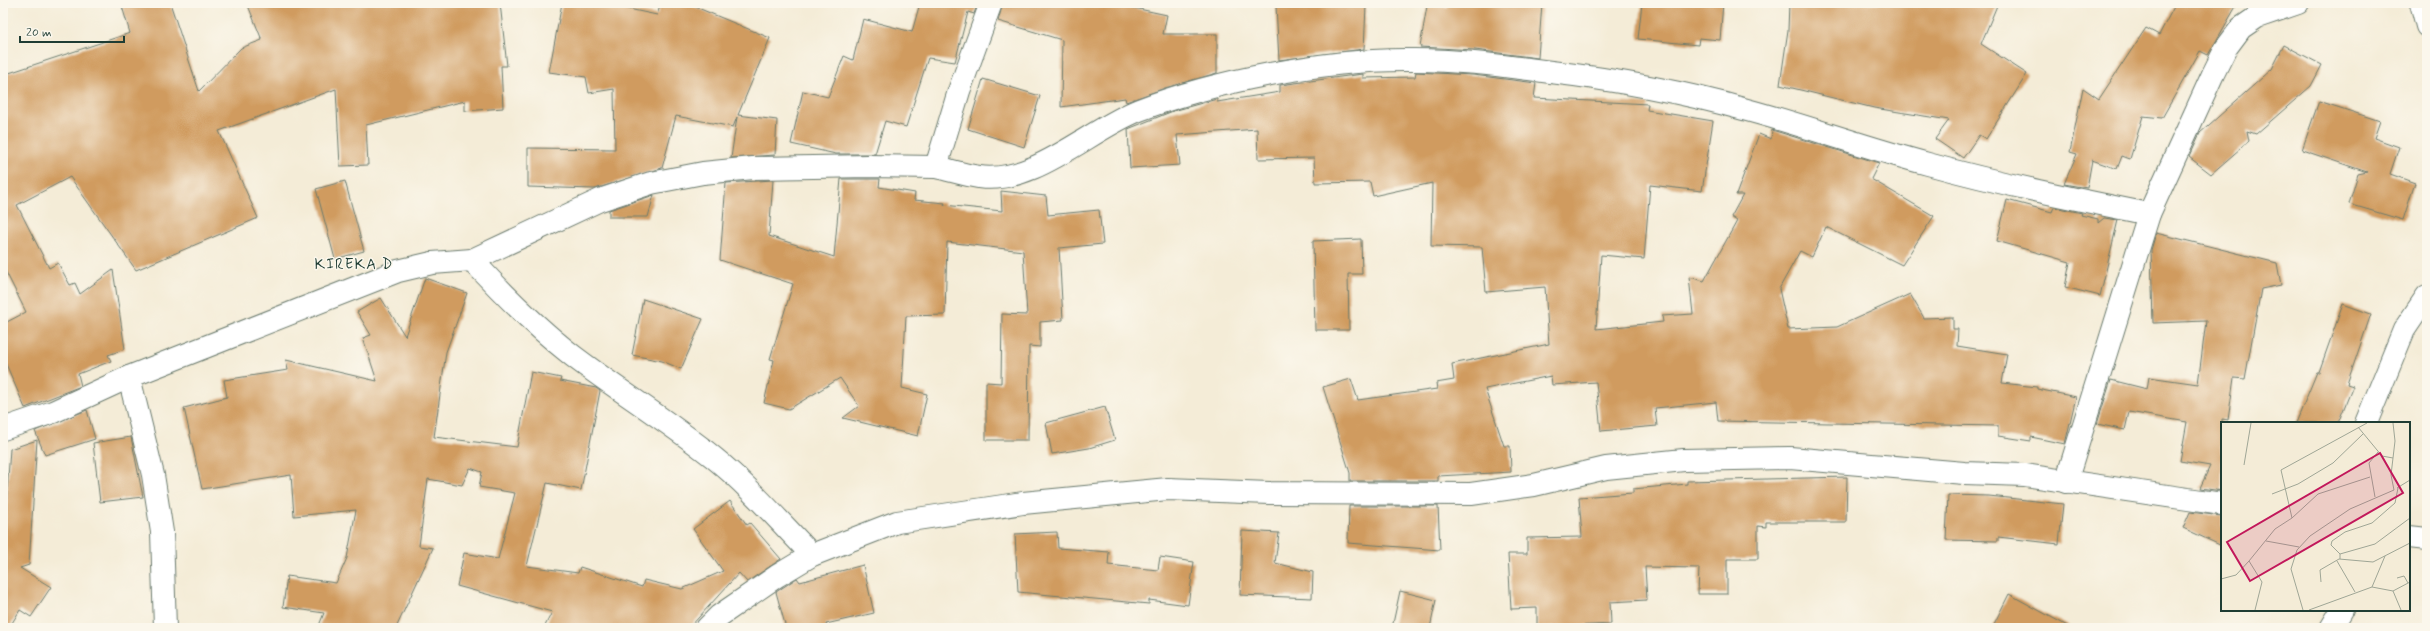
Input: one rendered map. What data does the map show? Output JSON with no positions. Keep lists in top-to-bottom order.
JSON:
{
  "districts": ["KIREKA D"],
  "scale_bar": "20 m"
}
